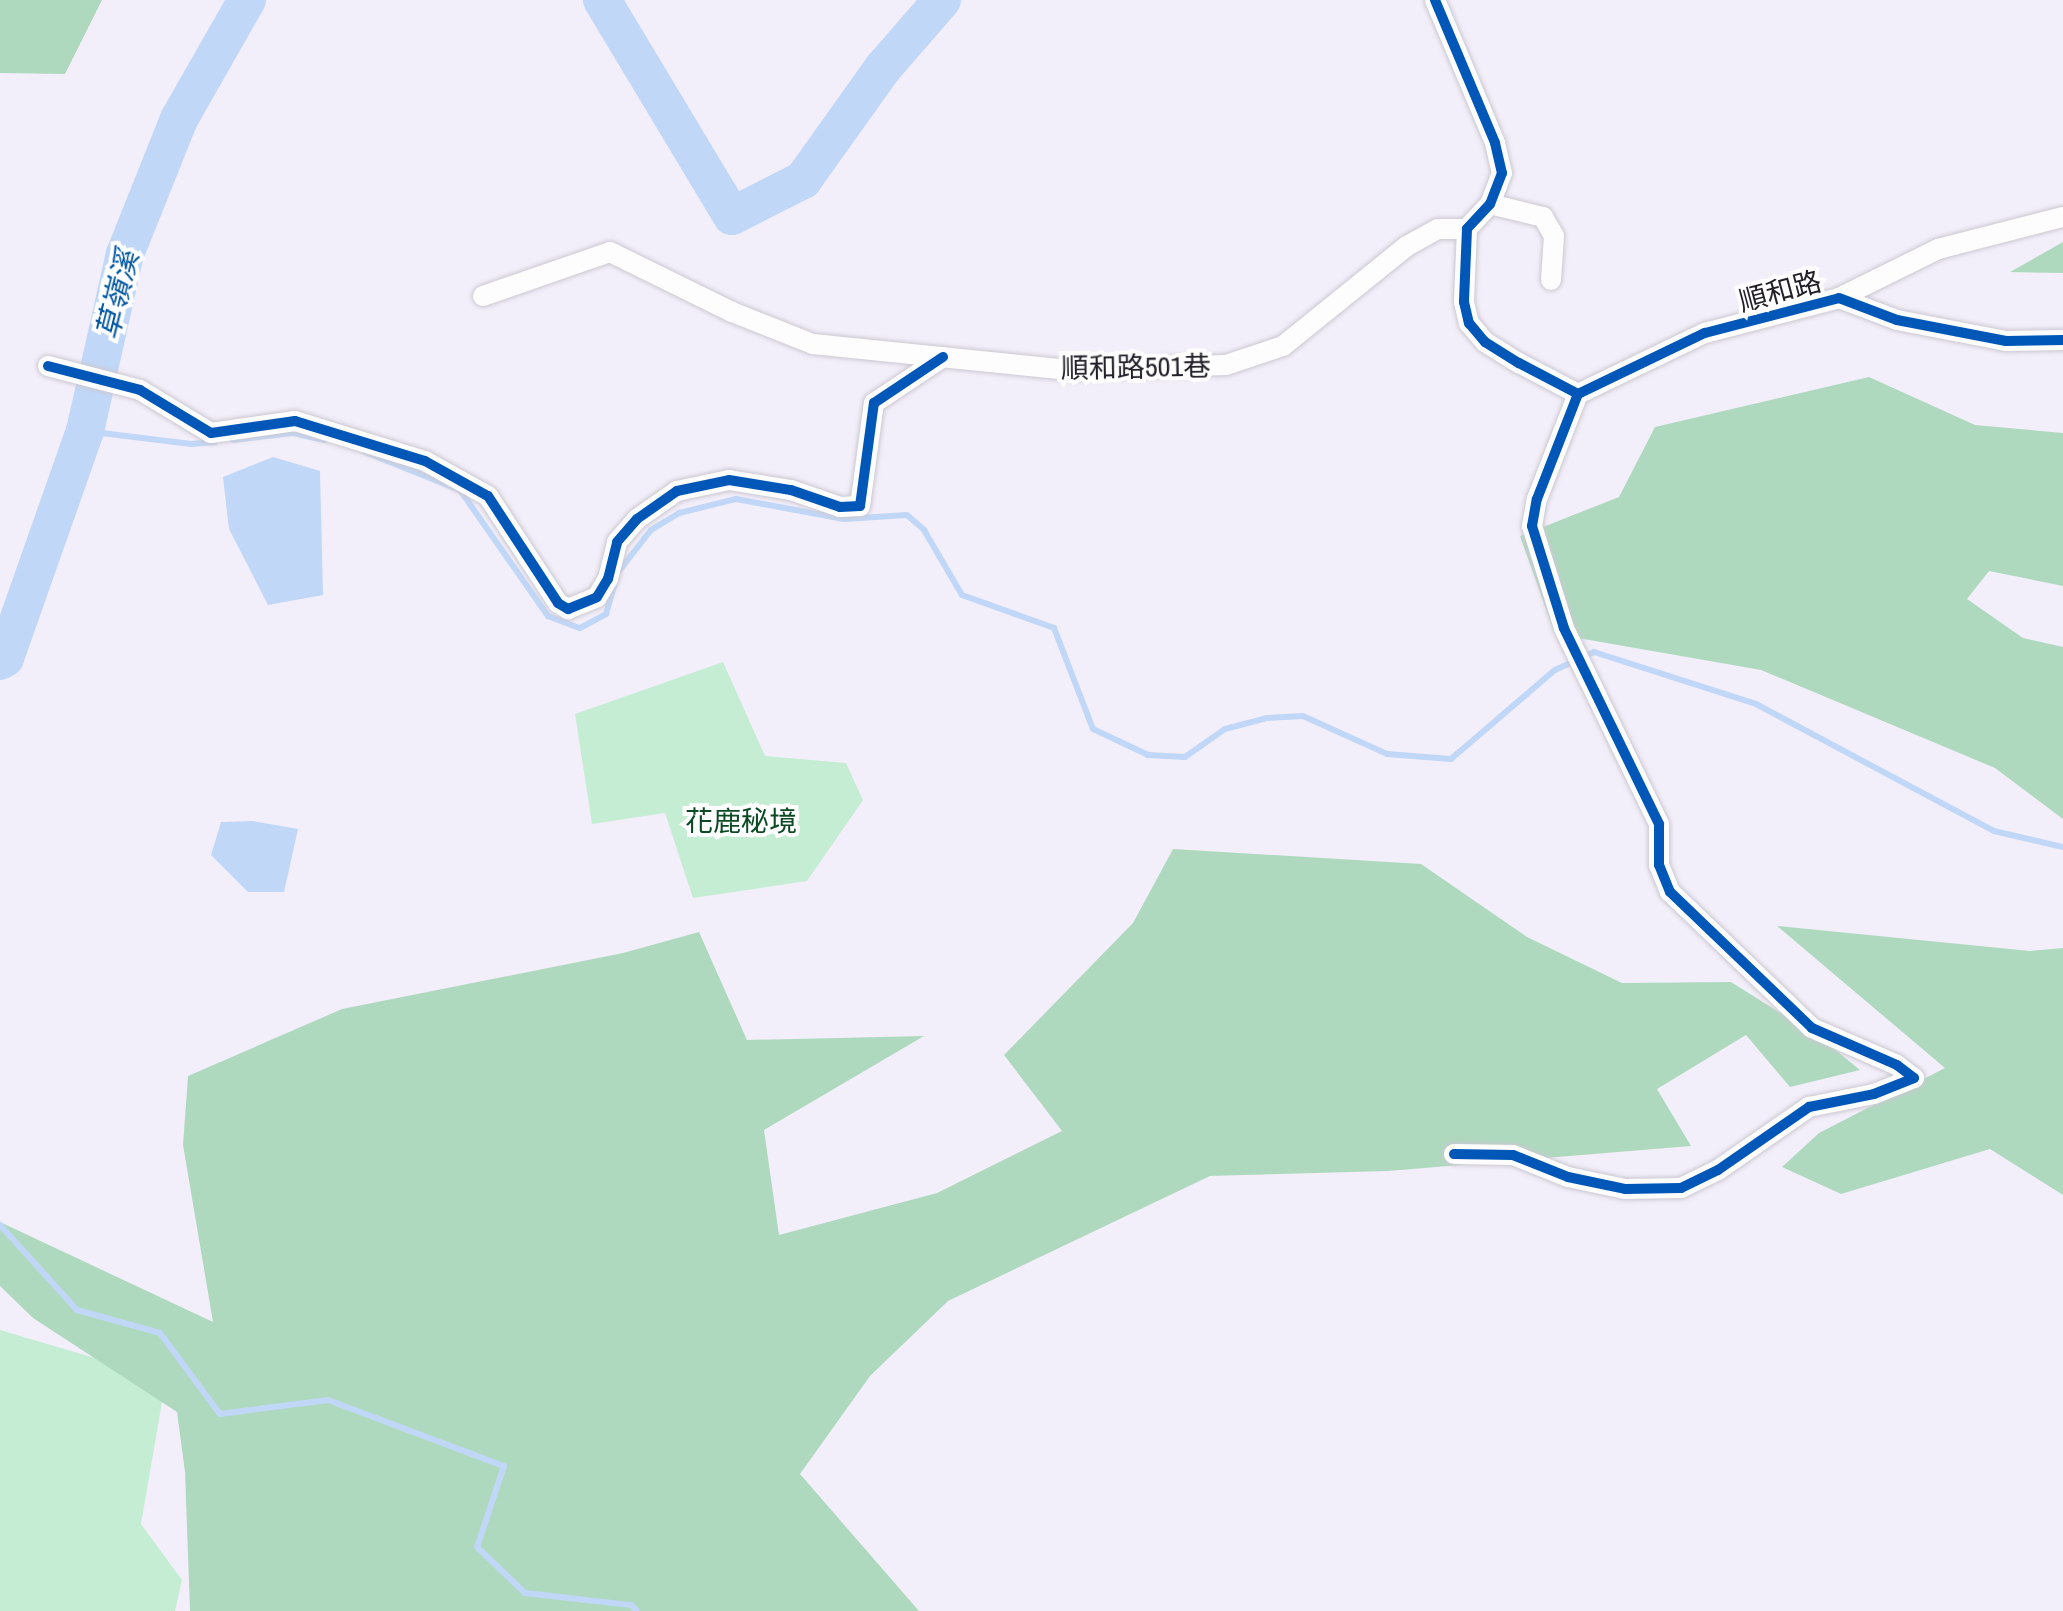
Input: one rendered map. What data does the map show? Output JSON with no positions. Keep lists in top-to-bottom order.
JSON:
{
  "streets": {
    "street": ["順和路", "順和路501巷"]
  },
  "water": ["草嶺溪"],
  "parks": ["花鹿秘境"]
}
